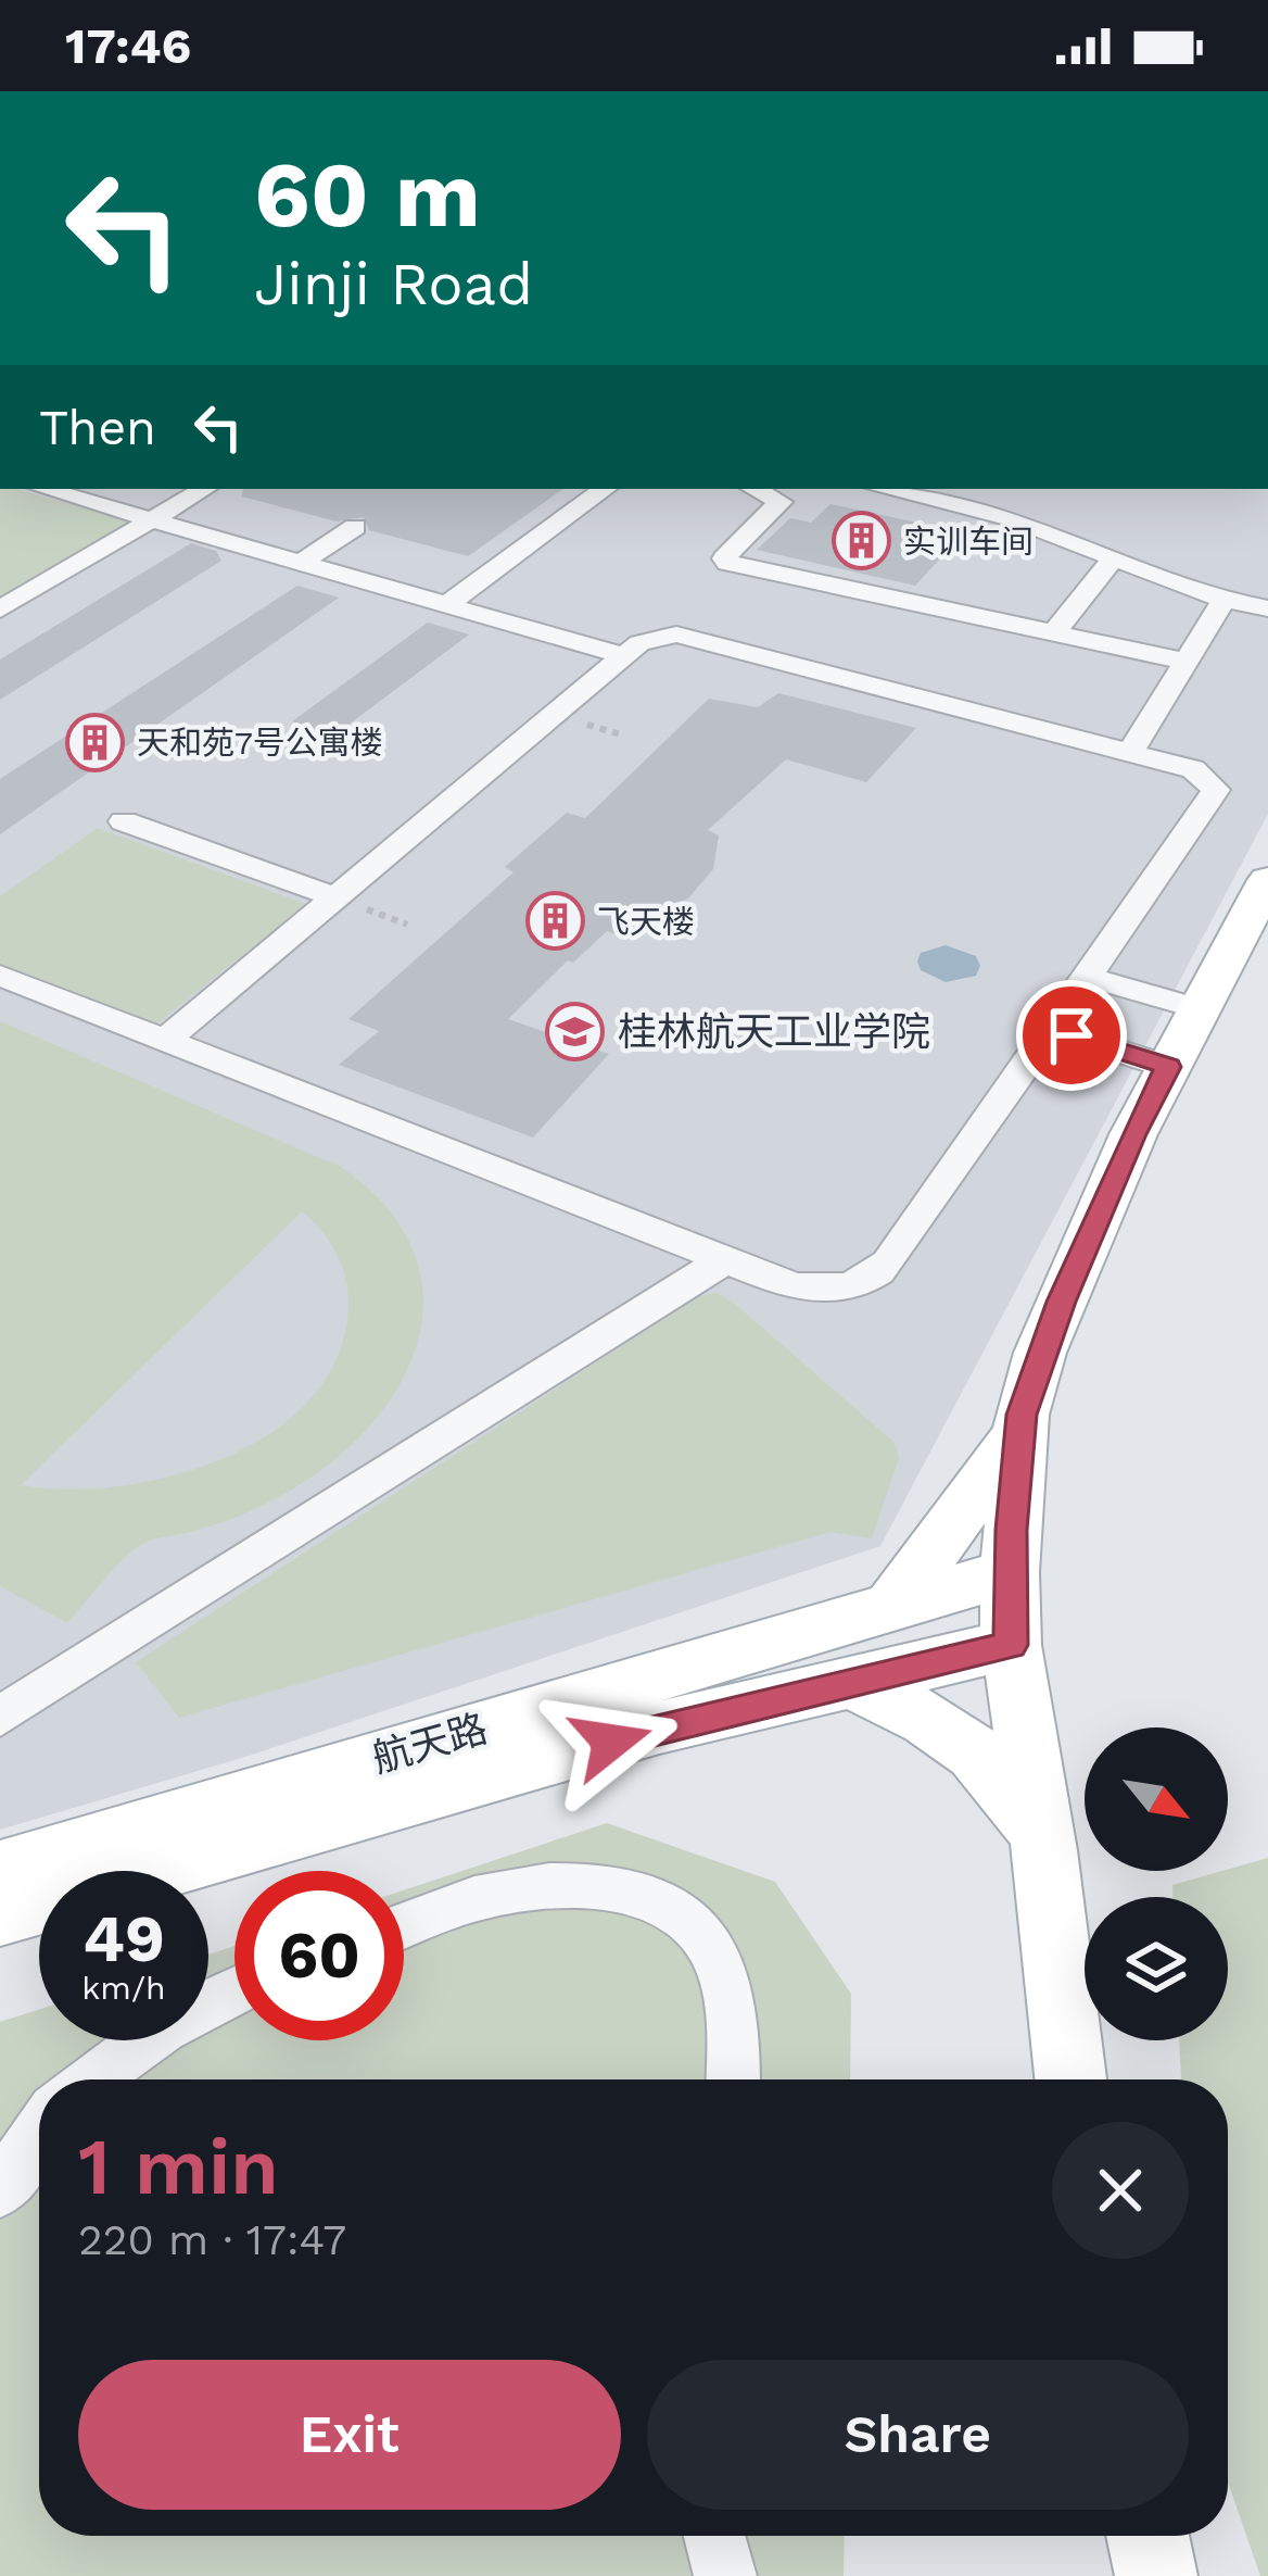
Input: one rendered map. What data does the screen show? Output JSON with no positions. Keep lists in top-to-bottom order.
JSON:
{
  "streets": {
    "main road": ["航天路"]
  },
  "places": {
    "building": ["实训车间", "天和苑7号公寓楼", "飞天楼"],
    "school or university": ["桂林航天工业学院"]
  },
  "north": "bottom right",
  "page": {
    "status": "17:46",
    "turn": ["60 m", "Jinji Road"],
    "then": "Then",
    "speed": "49 km/h",
    "limit": "60",
    "heading": ["1 min", "220 m · 17:47"],
    "buttons": ["Exit", "Share"]
  }
}
